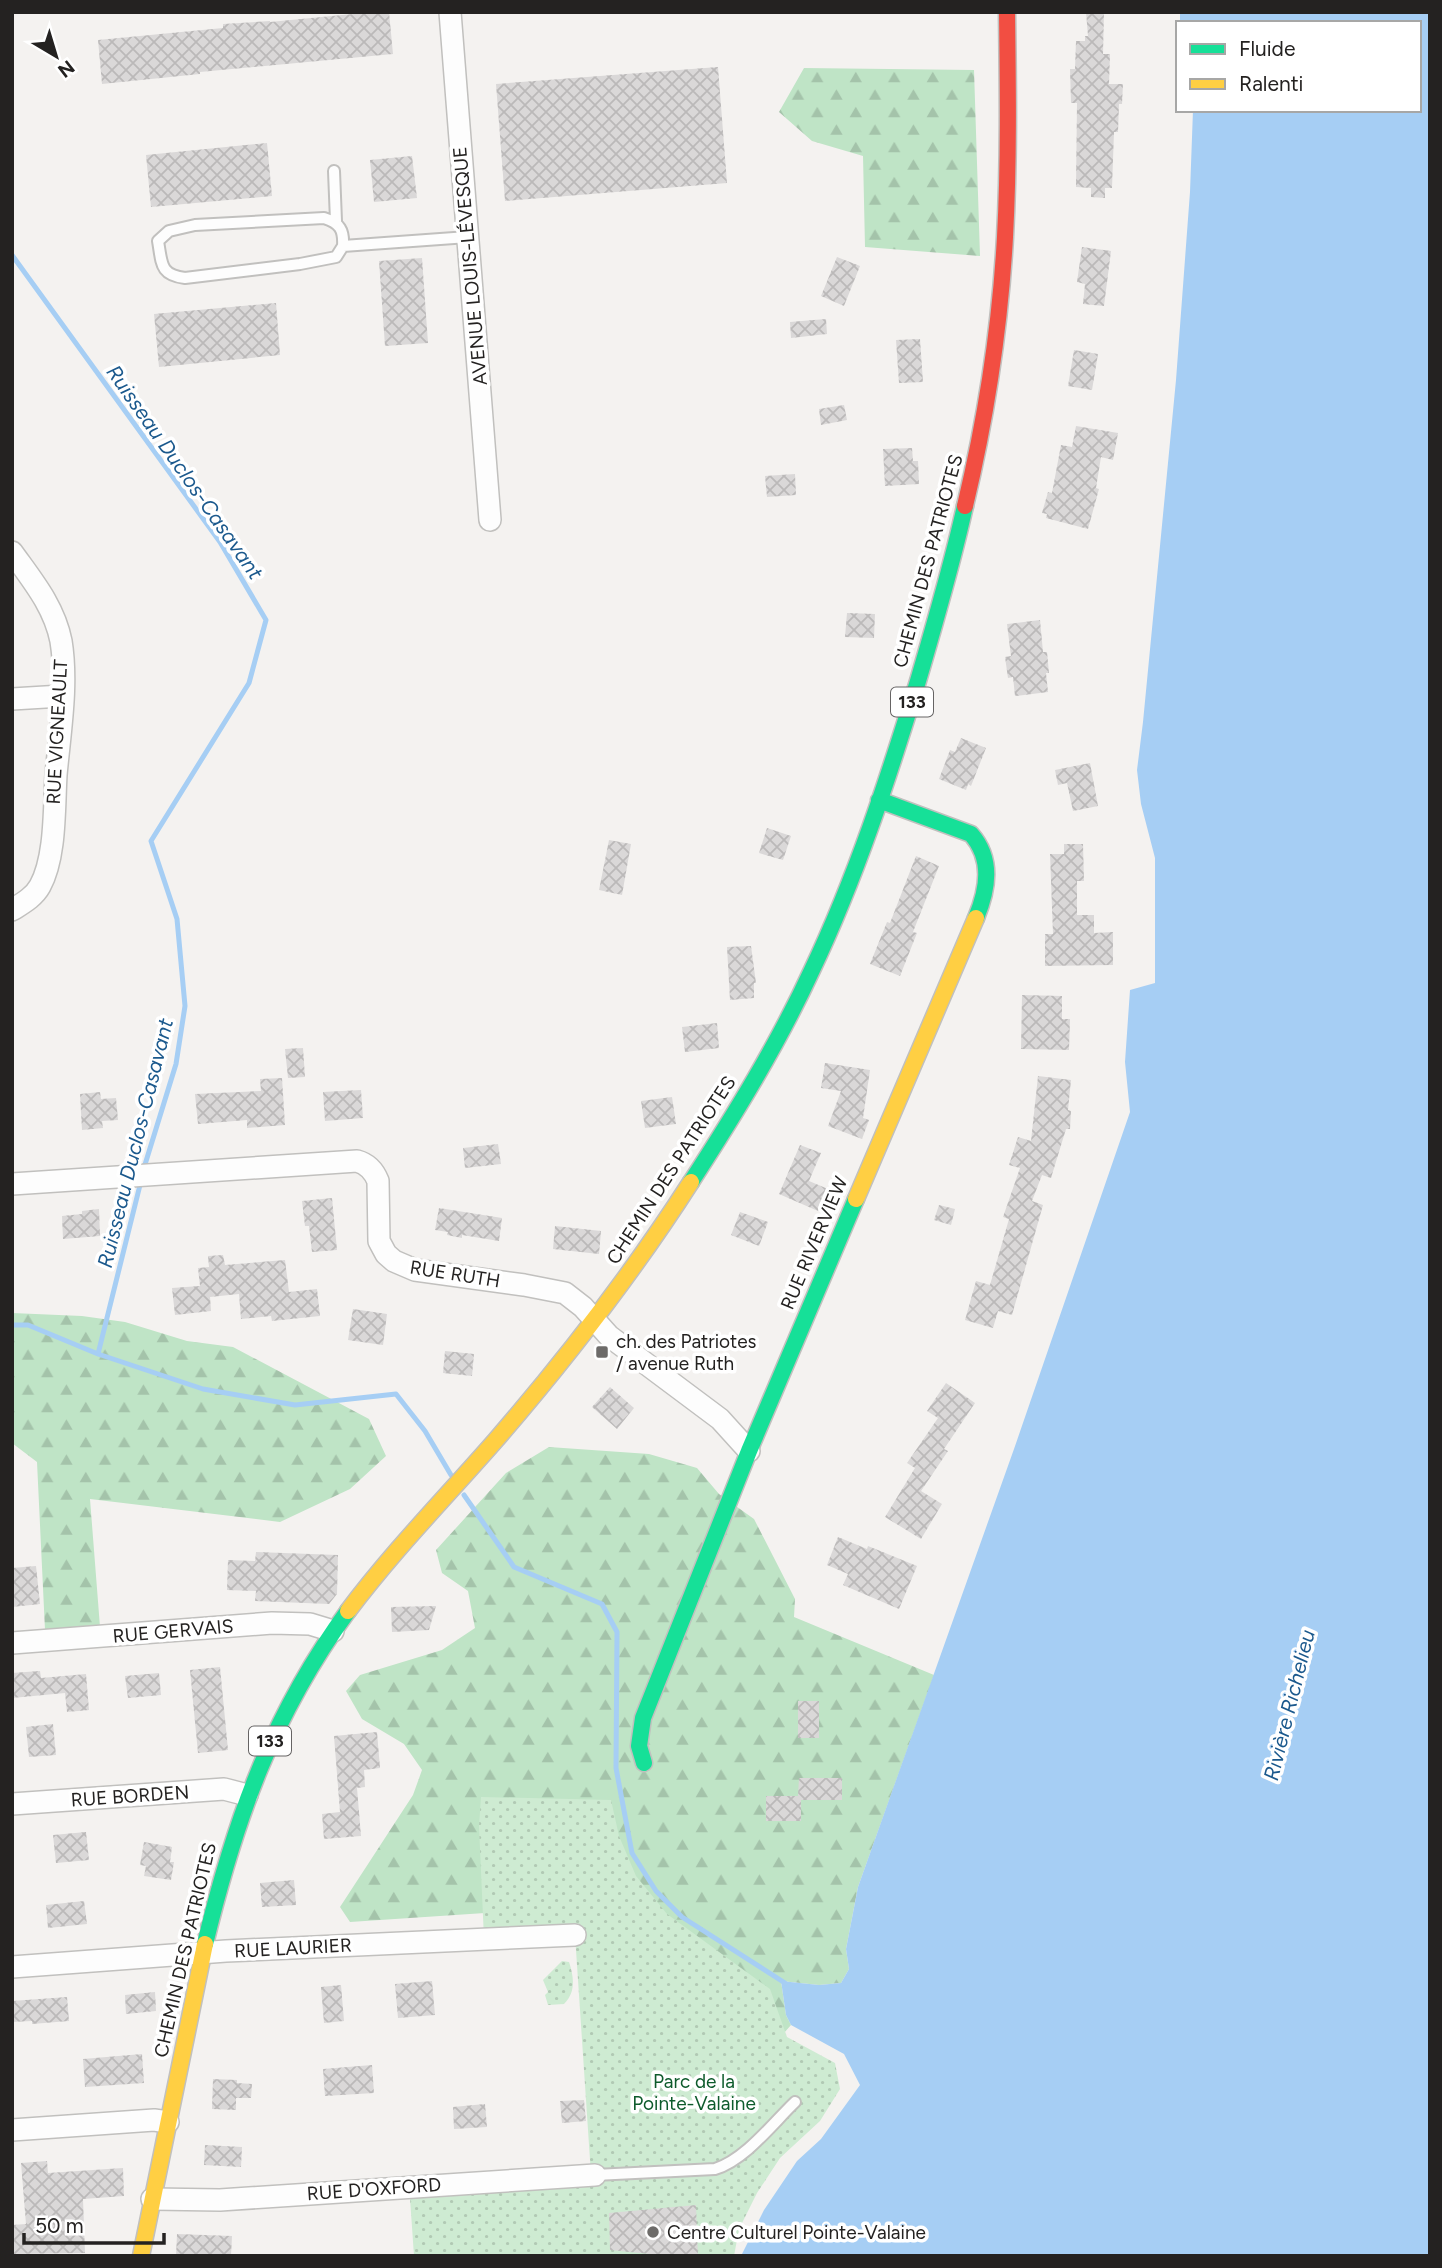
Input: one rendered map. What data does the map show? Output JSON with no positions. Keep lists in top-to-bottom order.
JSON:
{
  "streets": {
    "main road": ["CHEMIN DES PATRIOTES", "133", "RUE RIVERVIEW"],
    "street": [
      "AVENUE LOUIS-LÉVESQUE",
      "RUE VIGNEAULT",
      "RUE RUTH",
      "RUE GERVAIS",
      "RUE BORDEN",
      "RUE LAURIER",
      "RUE D'OXFORD"
    ]
  },
  "crossings": [
    ["CHEMIN DES PATRIOTES", "RUE RIVERVIEW"],
    ["CHEMIN DES PATRIOTES", "RUE RUTH"],
    ["CHEMIN DES PATRIOTES", "RUE GERVAIS"],
    ["CHEMIN DES PATRIOTES", "RUE BORDEN"],
    ["CHEMIN DES PATRIOTES", "RUE LAURIER"],
    ["CHEMIN DES PATRIOTES", "RUE D'OXFORD"],
    ["RUE RIVERVIEW", "RUE RUTH"]
  ],
  "water": ["Ruisseau Duclos-Casavant", "Rivière Richelieu"],
  "parks": ["Parc de la Pointe-Valaine"],
  "places": {
    "transit": ["ch. des Patriotes / avenue Ruth"],
    "other": ["Centre Culturel Pointe-Valaine"]
  },
  "legend": ["Fluide", "Ralenti"],
  "scale_bar": "50 m",
  "north": "bottom right"
}
